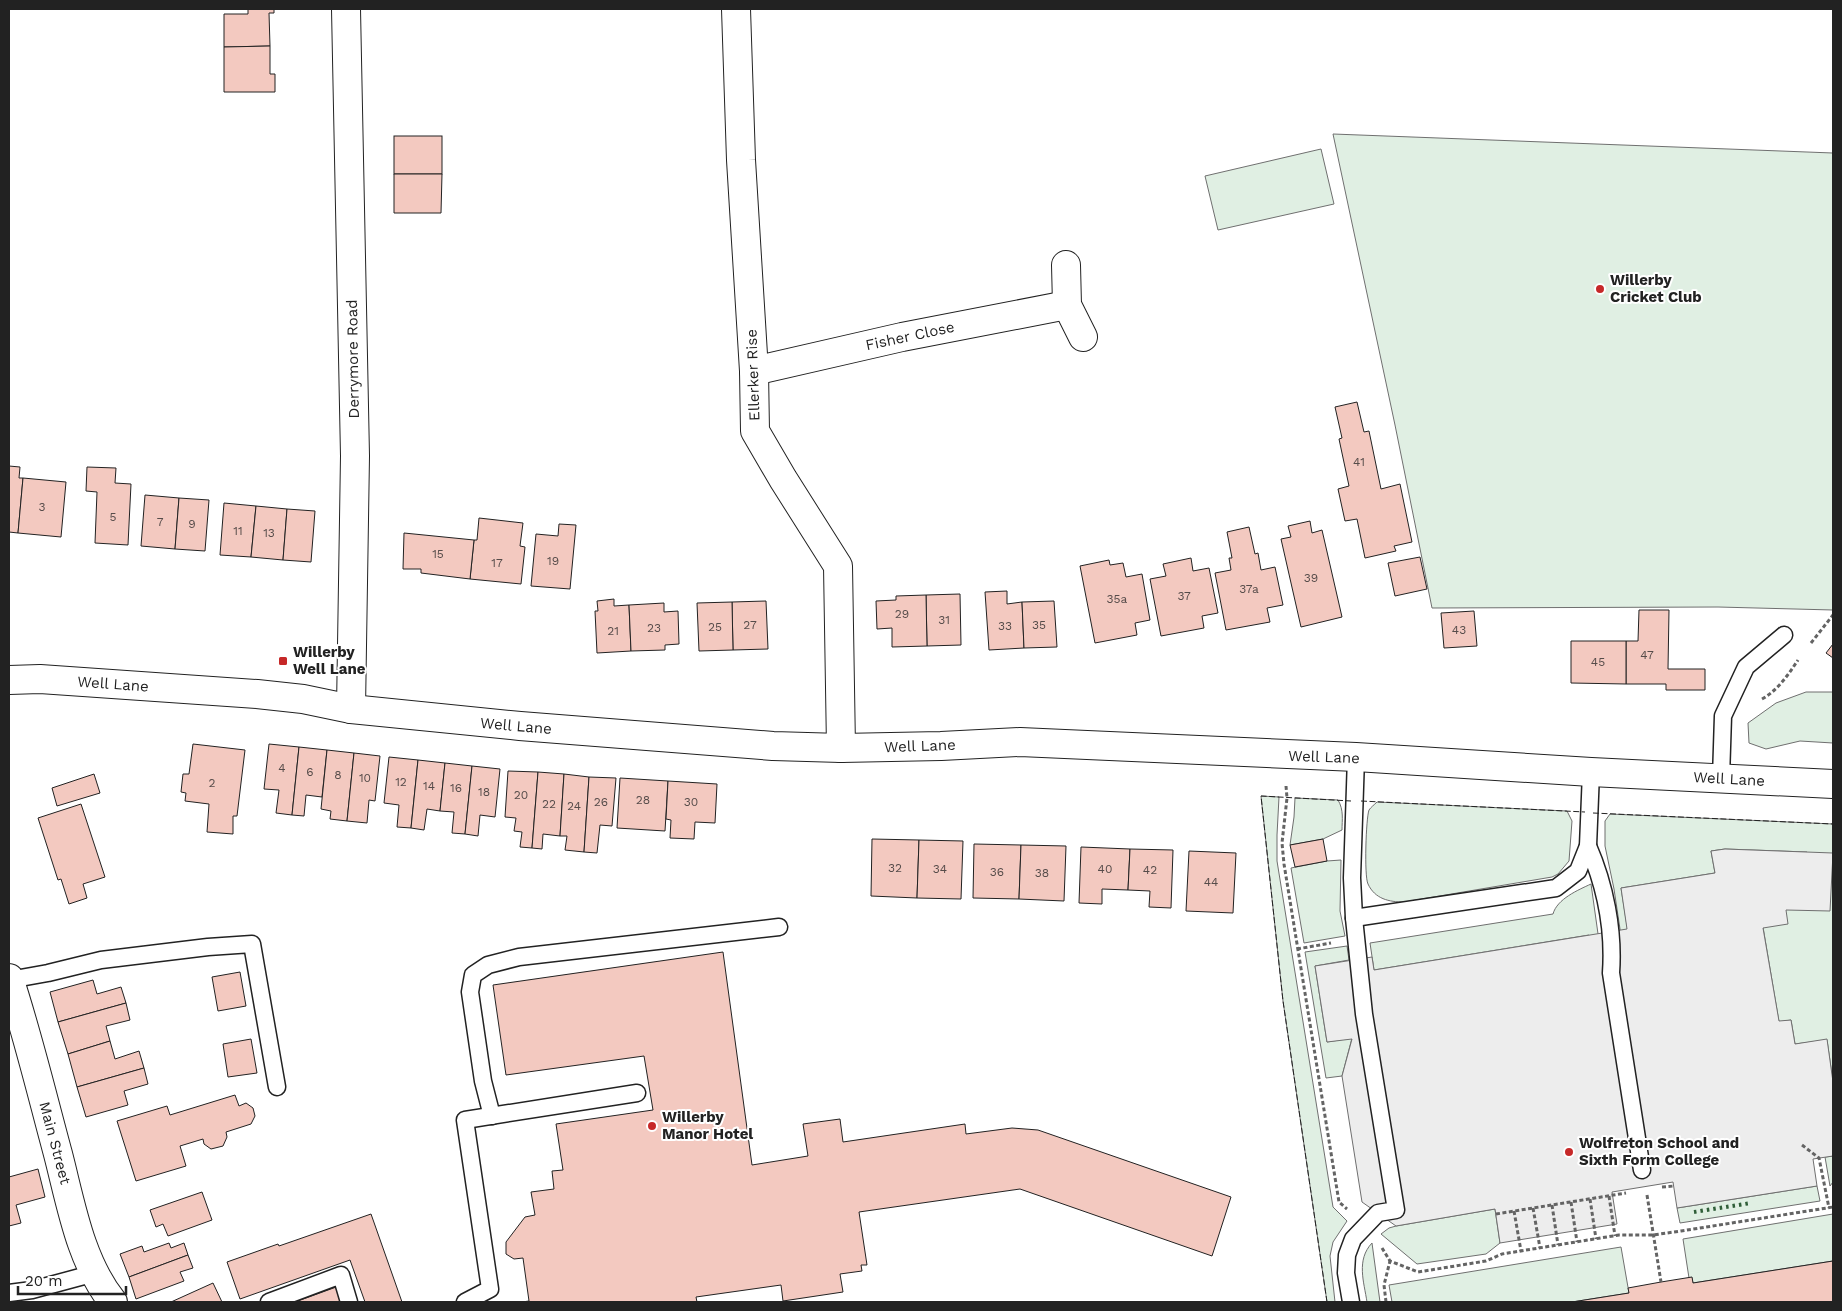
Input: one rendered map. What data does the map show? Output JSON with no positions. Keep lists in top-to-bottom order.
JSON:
{
  "streets": {
    "street": [
      "Fisher Close",
      "Derrymore Road",
      "Ellerker Rise",
      "Well Lane",
      "Main Street"
    ]
  },
  "crossings": [
    ["Fisher Close", "Ellerker Rise"],
    ["Derrymore Road", "Well Lane"],
    ["Ellerker Rise", "Well Lane"]
  ],
  "places": {
    "other": ["Willerby Cricket Club", "Willerby Manor Hotel", "Wolfreton School and Sixth Form College"],
    "transit": ["Willerby Well Lane"]
  },
  "house_numbers": [
    "41",
    "3",
    "5",
    "7",
    "9",
    "11",
    "13",
    "15",
    "19",
    "17",
    "39",
    "37a",
    "37",
    "35a",
    "29",
    "31",
    "27",
    "35",
    "33",
    "25",
    "23",
    "43",
    "21",
    "47",
    "45",
    "4",
    "6",
    "8",
    "10",
    "12",
    "2",
    "14",
    "16",
    "18",
    "20",
    "28",
    "26",
    "30",
    "22",
    "24",
    "32",
    "34",
    "40",
    "42",
    "36",
    "38",
    "44"
  ],
  "scale_bar": "20 m"
}
